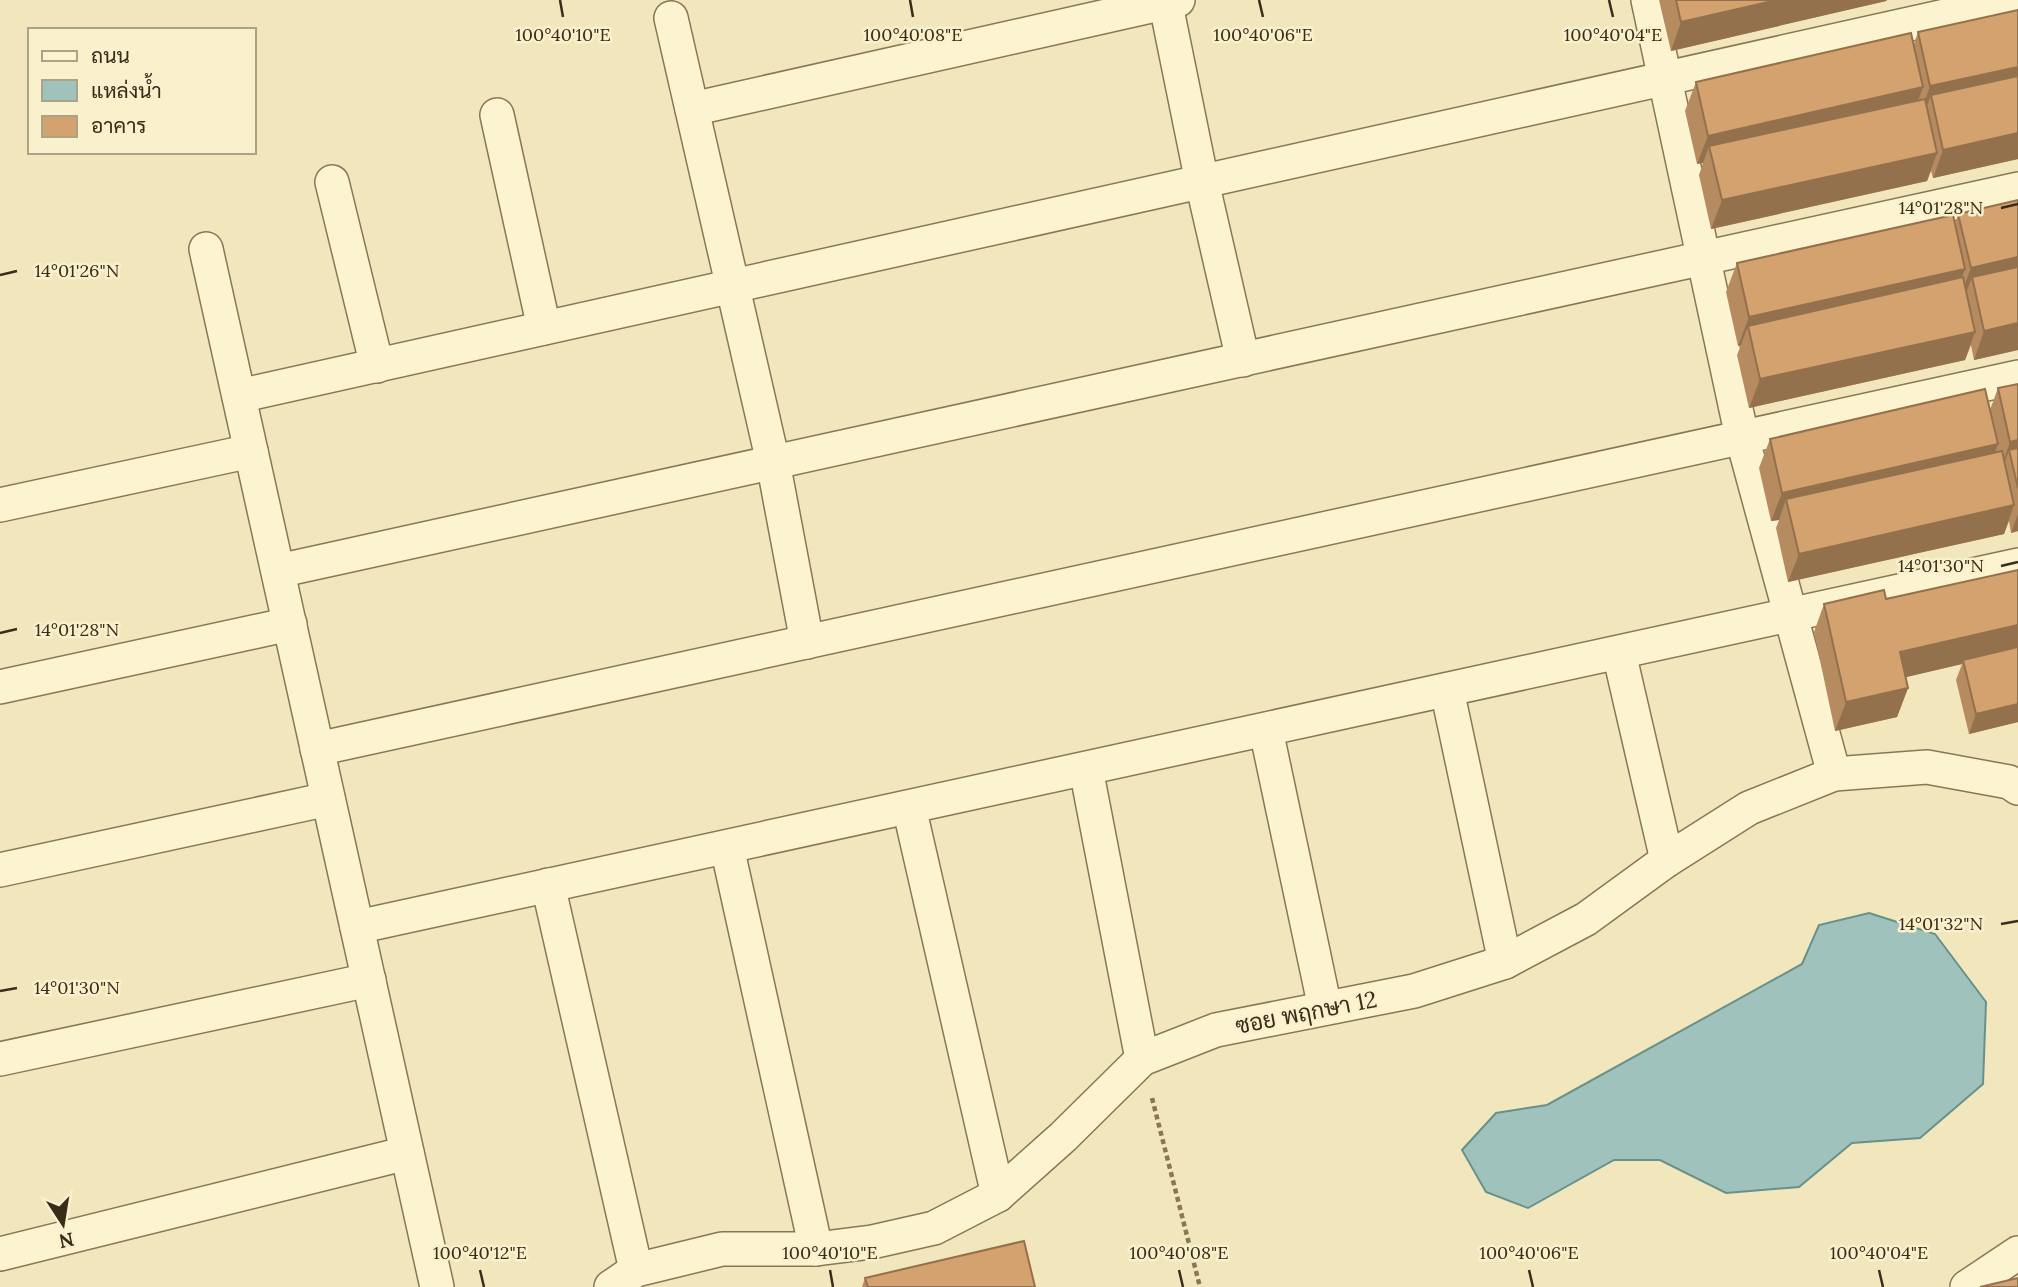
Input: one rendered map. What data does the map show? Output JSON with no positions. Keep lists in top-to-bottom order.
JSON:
{
  "streets": {
    "street": ["ซอย พฤกษา 12"]
  },
  "legend": ["ถนน", "แหล่งน้ำ", "อาคาร"],
  "north": "bottom",
  "coordinates": [
    "100°40'10\"E",
    "100°40'08\"E",
    "100°40'06\"E",
    "100°40'04\"E",
    "14°01'28\"N",
    "14°01'26\"N",
    "14°01'30\"N",
    "14°01'32\"N",
    "100°40'12\"E"
  ]
}
